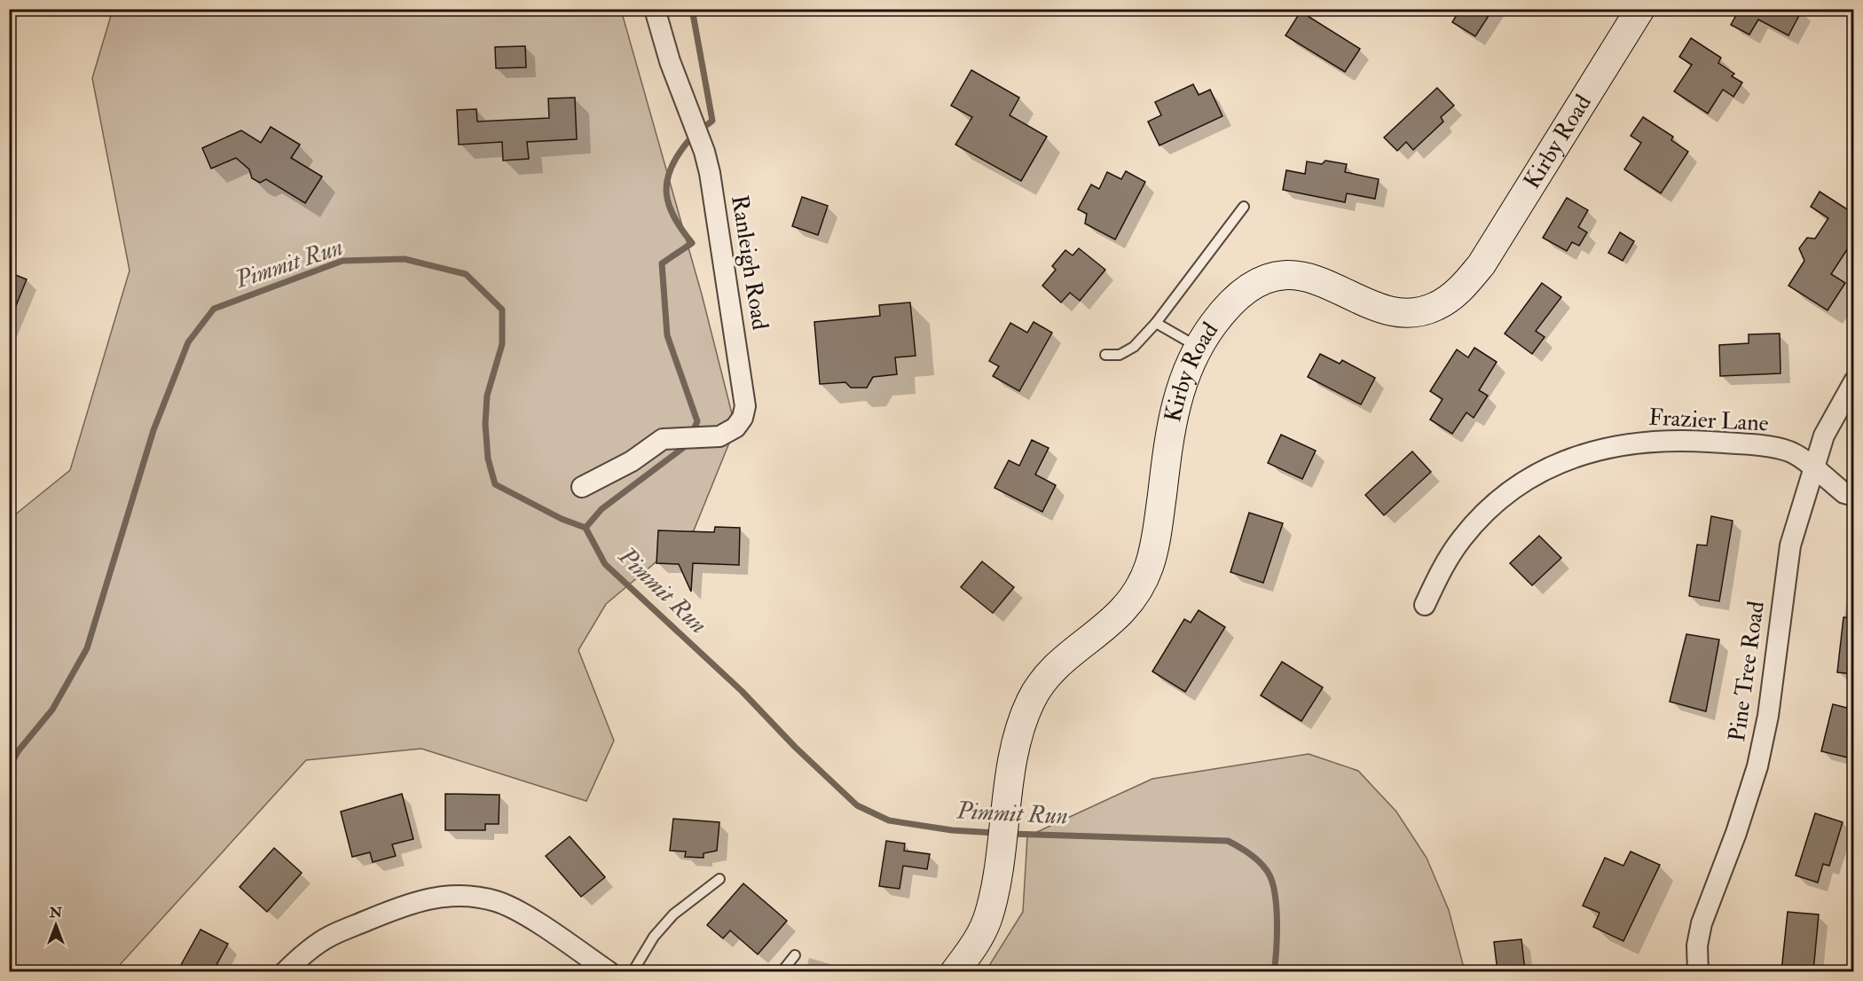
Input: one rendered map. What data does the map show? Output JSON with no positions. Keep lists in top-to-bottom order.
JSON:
{
  "streets": {
    "main road": ["Kirby Road"],
    "street": ["Ranleigh Road", "Frazier Lane", "Pine Tree Road"]
  },
  "crossings": [
    ["Frazier Lane", "Pine Tree Road"]
  ],
  "water": ["Pimmit Run"],
  "north": "top"
}
